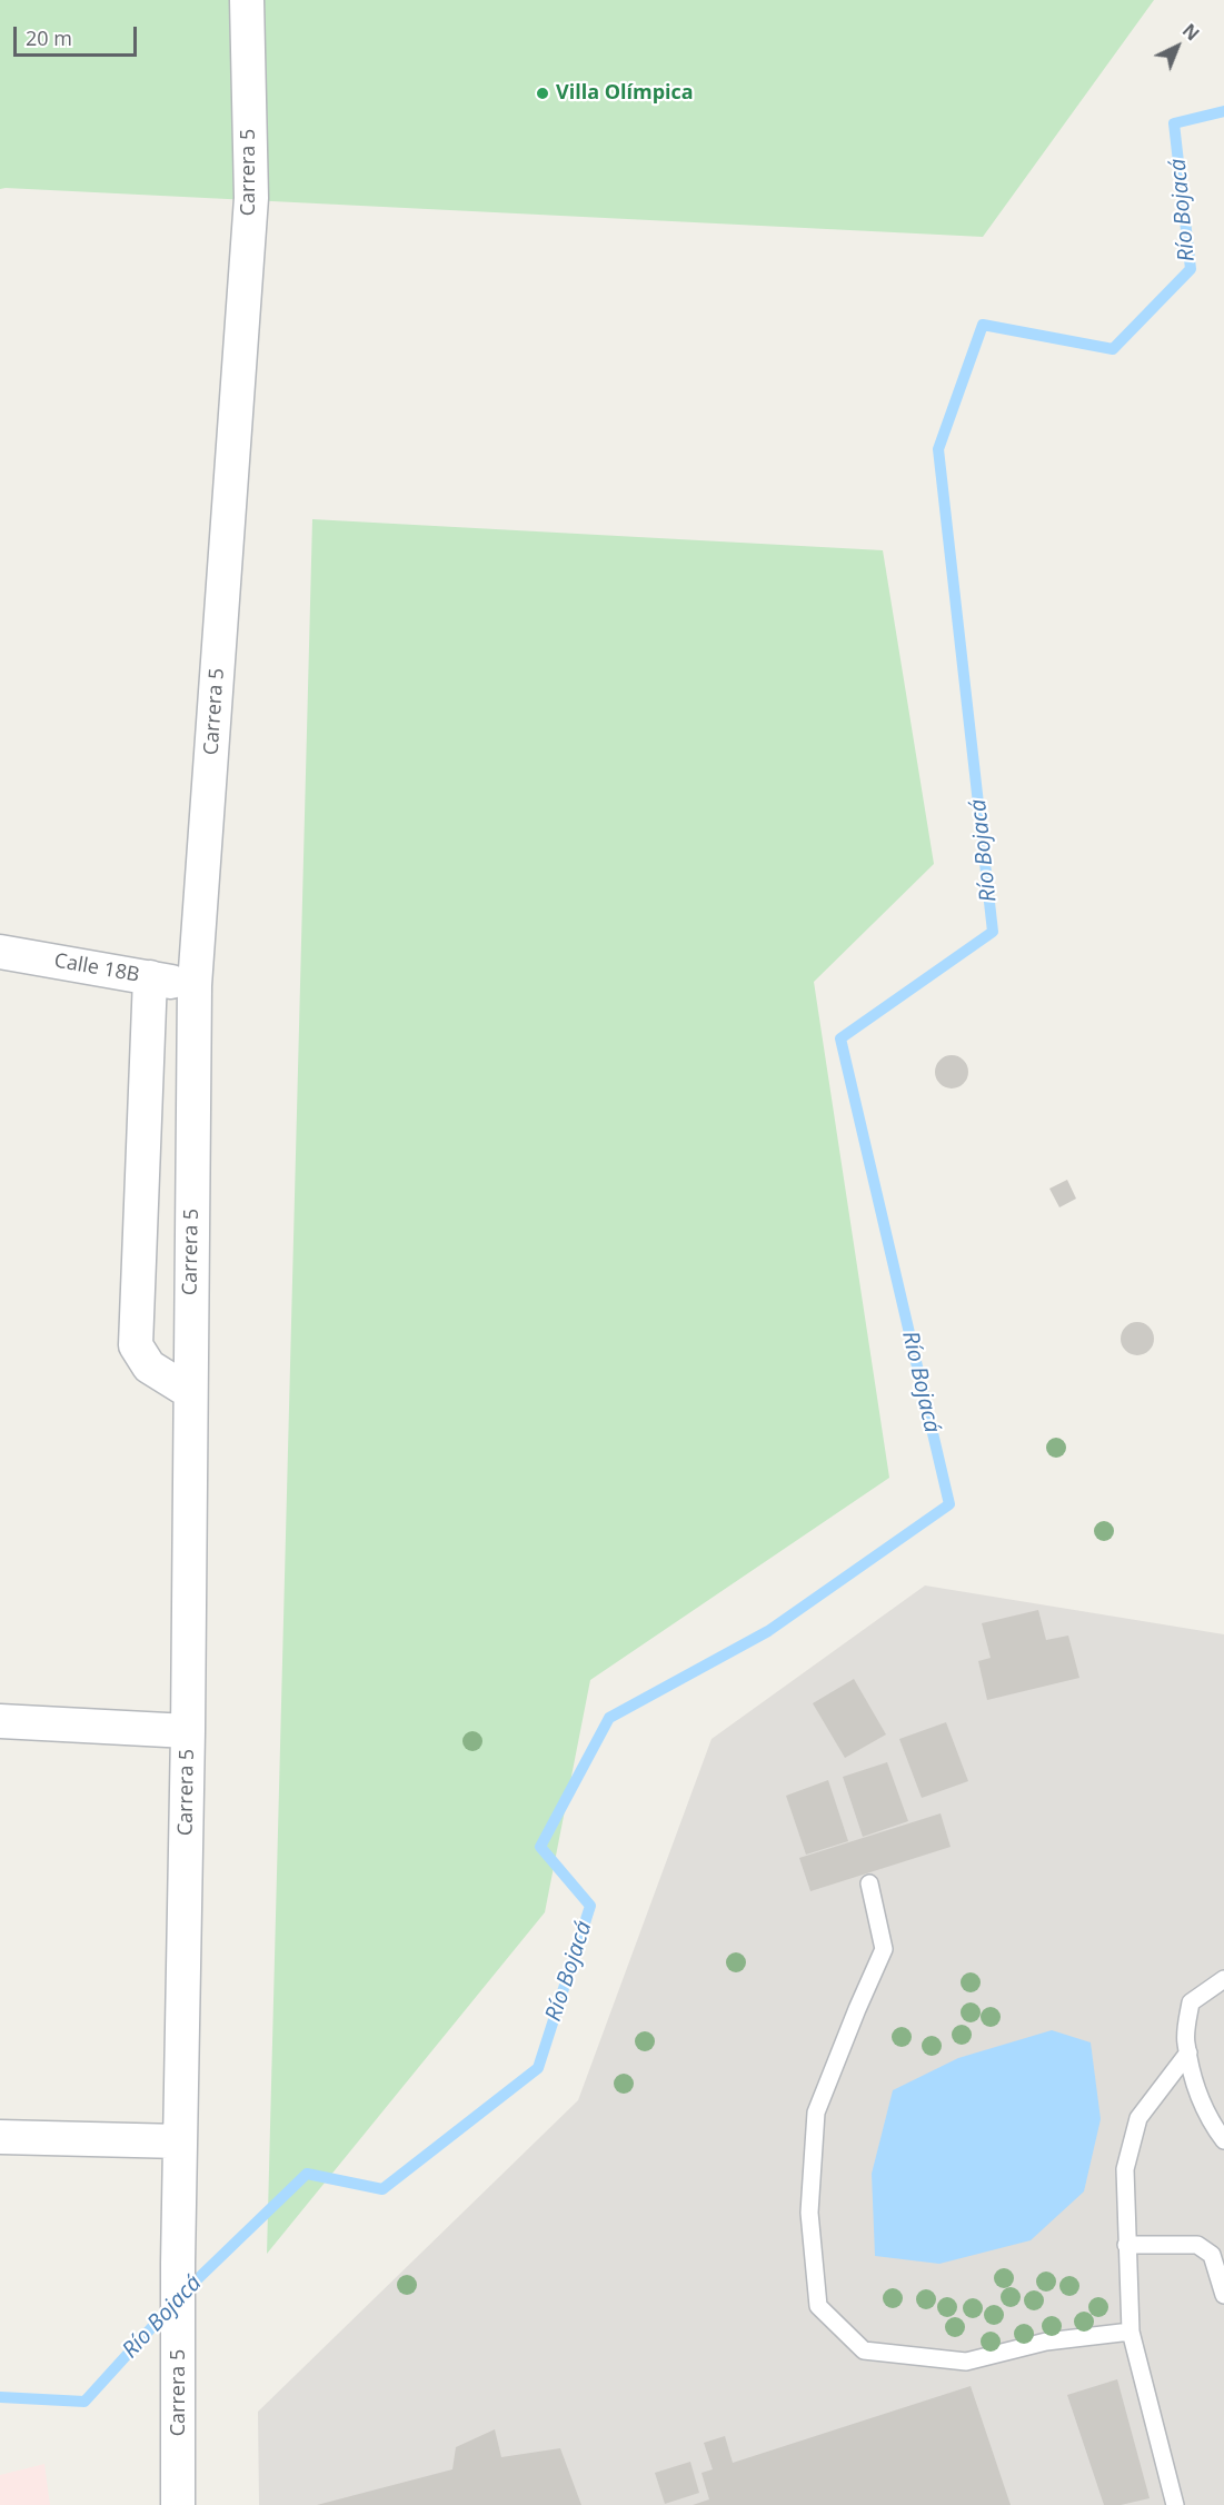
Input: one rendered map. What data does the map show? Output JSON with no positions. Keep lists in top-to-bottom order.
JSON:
{
  "streets": {
    "street": ["Carrera 5", "Calle 18B"]
  },
  "crossings": [
    ["Carrera 5", "Calle 18B"]
  ],
  "water": ["Río Bojacá"],
  "places": ["Villa Olímpica"],
  "scale_bar": "20 m",
  "north": "top right"
}
